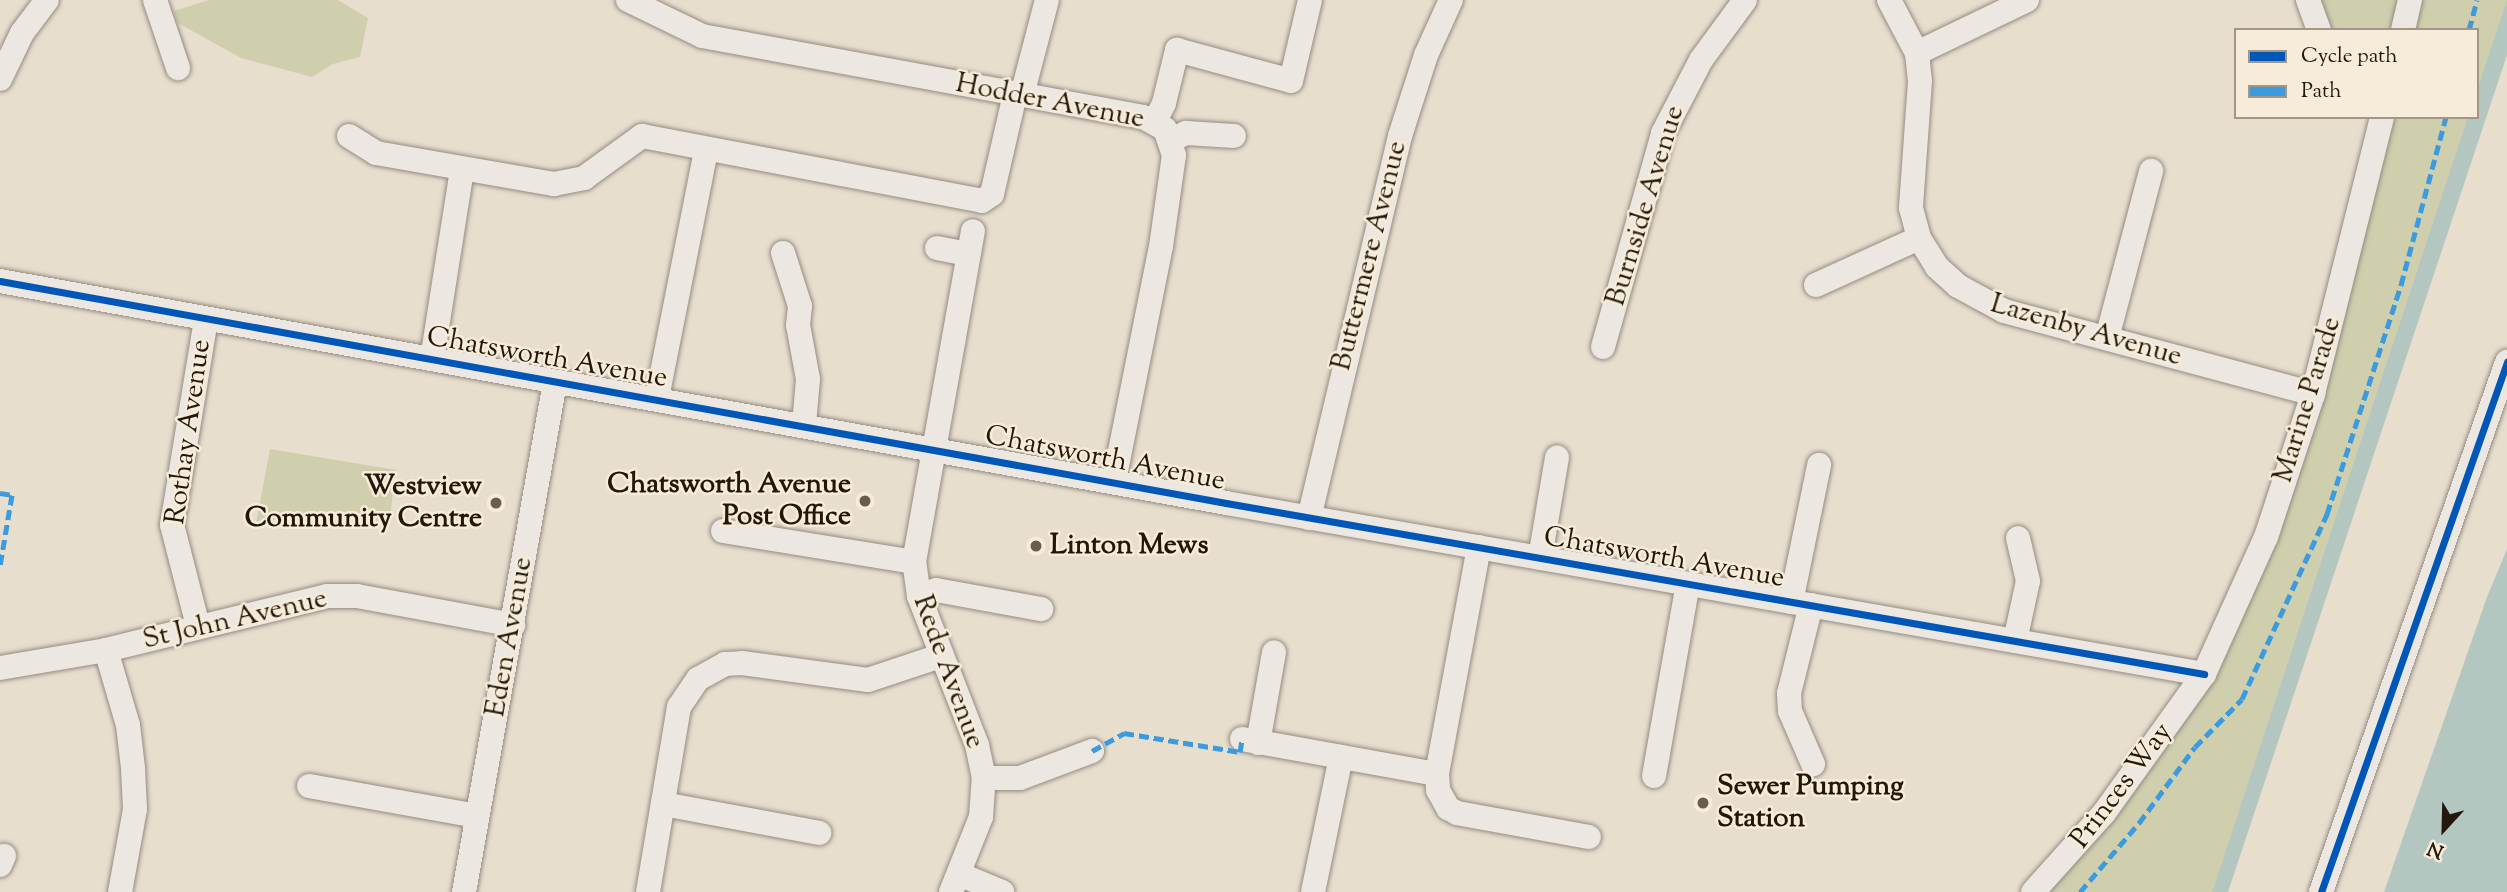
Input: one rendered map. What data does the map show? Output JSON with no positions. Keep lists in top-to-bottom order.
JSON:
{
  "streets": {
    "street": [
      "Hodder Avenue",
      "Burnside Avenue",
      "Buttermere Avenue",
      "Lazenby Avenue",
      "Chatsworth Avenue",
      "Marine Parade",
      "Rothay Avenue",
      "St John Avenue",
      "Eden Avenue",
      "Rede Avenue",
      "Princes Way"
    ]
  },
  "crossings": [
    ["Hodder Avenue", "Chatsworth Avenue"],
    ["Buttermere Avenue", "Chatsworth Avenue"],
    ["Lazenby Avenue", "Marine Parade"],
    ["Chatsworth Avenue", "Marine Parade"],
    ["Chatsworth Avenue", "Rothay Avenue"],
    ["Chatsworth Avenue", "Eden Avenue"],
    ["Chatsworth Avenue", "Rede Avenue"],
    ["Chatsworth Avenue", "Princes Way"],
    ["Marine Parade", "Princes Way"],
    ["Rothay Avenue", "St John Avenue"],
    ["St John Avenue", "Eden Avenue"]
  ],
  "places": [
    "Chatsworth Avenue Post Office",
    "Westview Community Centre",
    "Linton Mews",
    "Sewer Pumping Station"
  ],
  "legend": ["Cycle path", "Path"],
  "north": "bottom"
}
